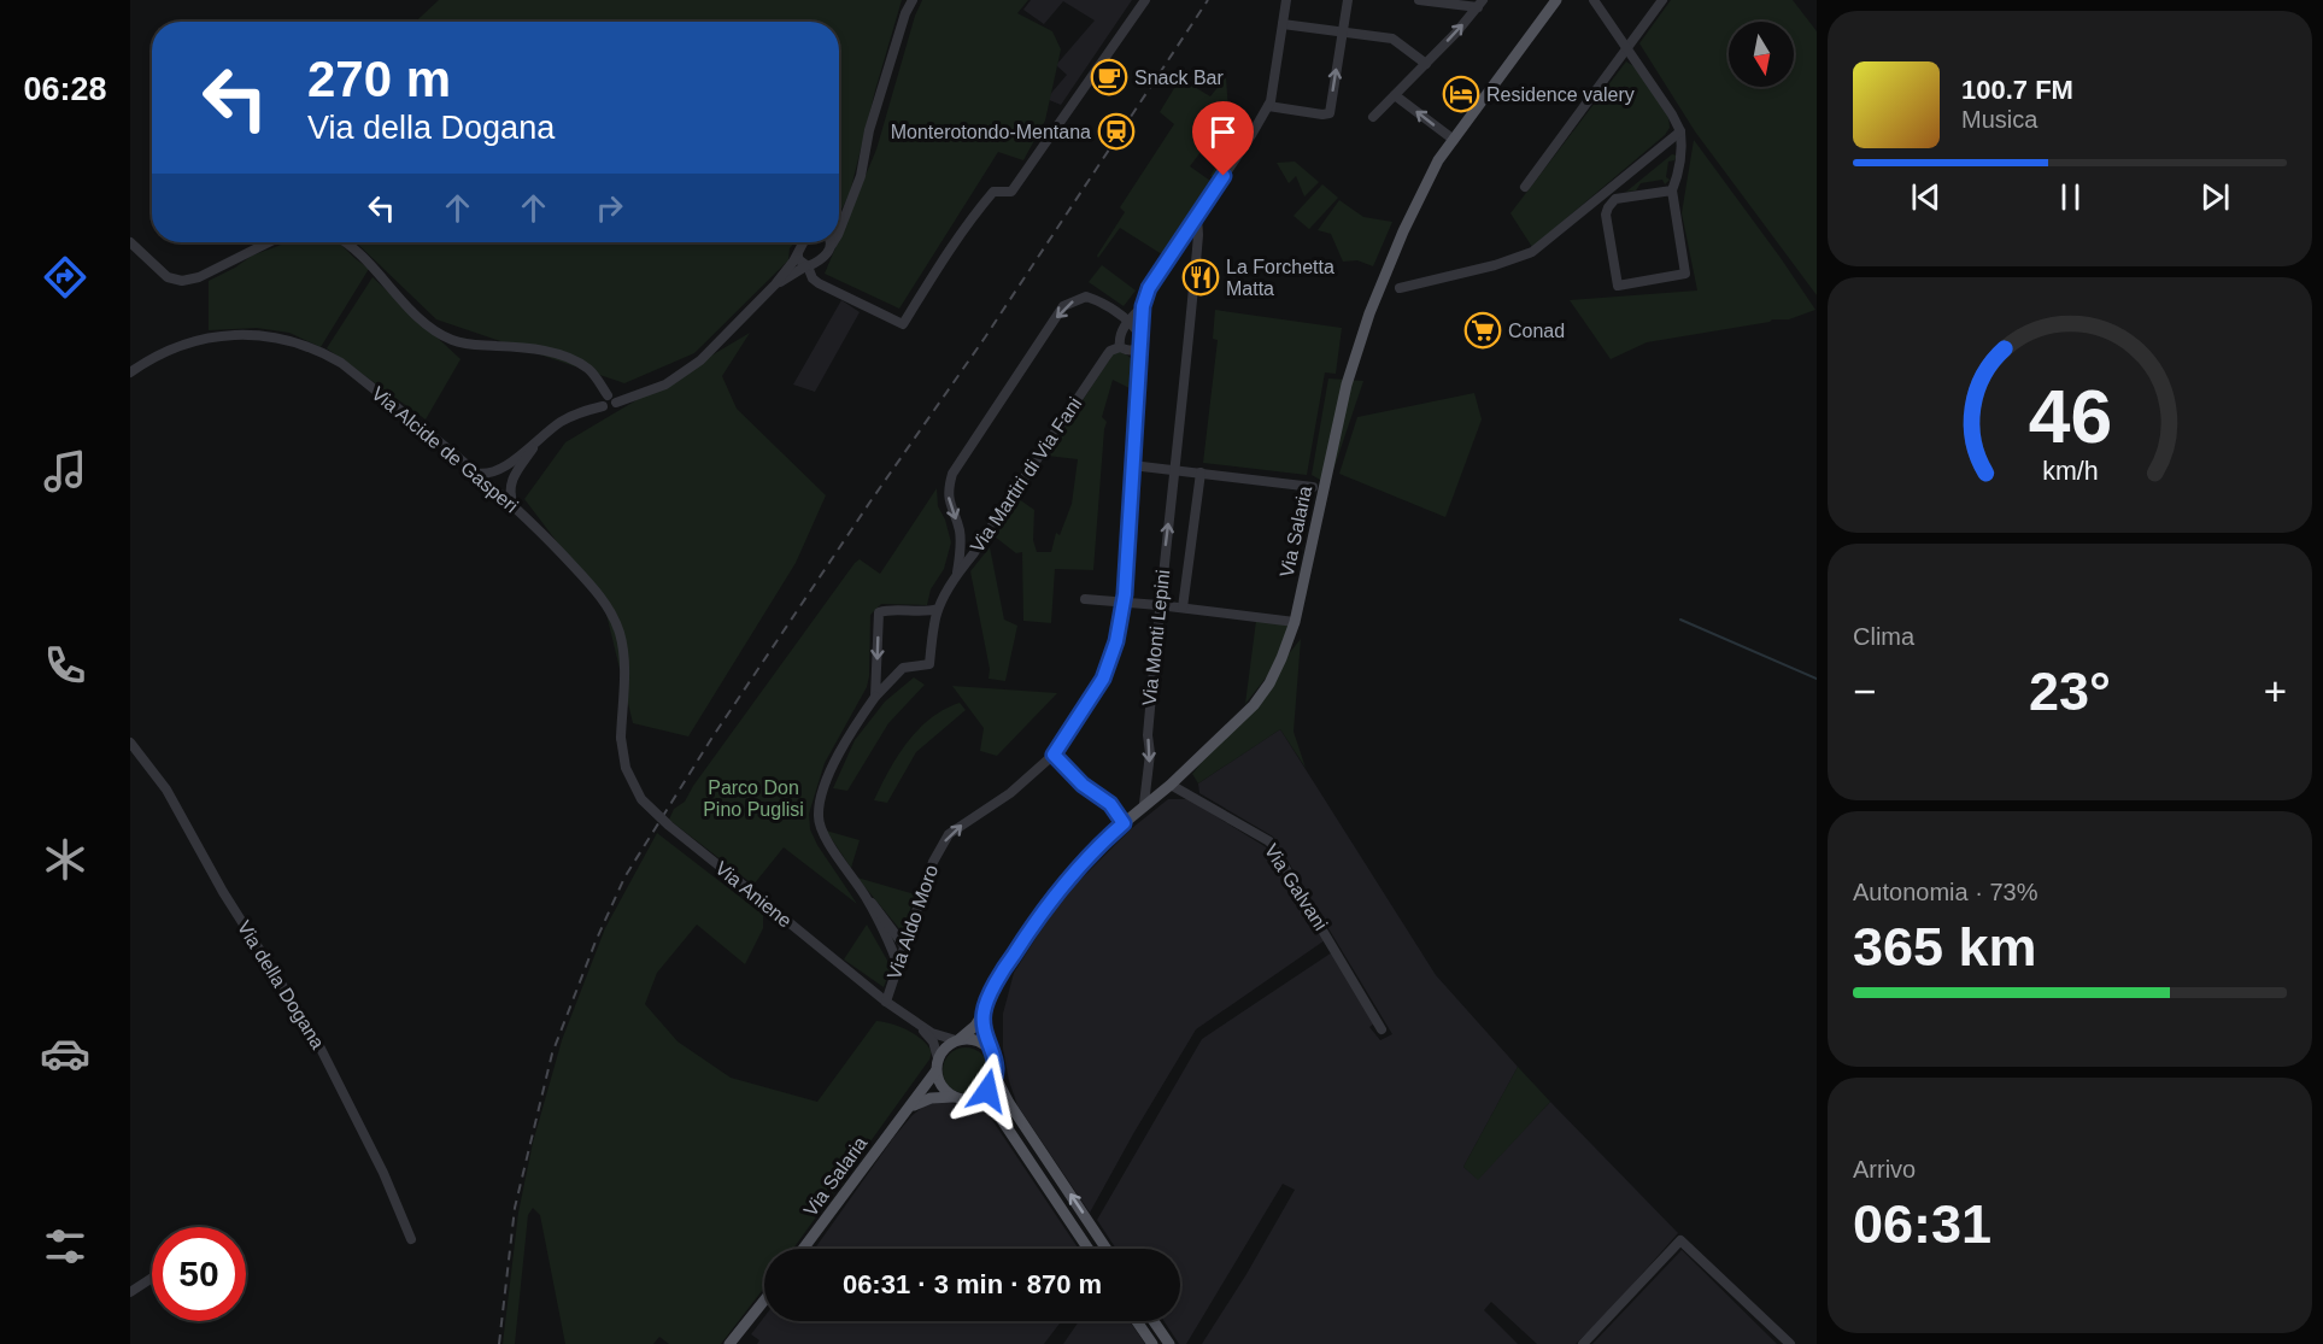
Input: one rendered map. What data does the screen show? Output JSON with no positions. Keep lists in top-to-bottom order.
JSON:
{
  "streets": {
    "main road": ["Via Salaria"],
    "street": [
      "Via Alcide de Gasperi",
      "Via Martiri di Via Fani",
      "Via Monti Lepini",
      "Via Galvani",
      "Via Aniene",
      "Via Aldo Moro",
      "Via della Dogana"
    ]
  },
  "crossings": [
    ["Via Alcide de Gasperi", "Via Aniene"],
    ["Via Salaria", "Via Monti Lepini"],
    ["Via Salaria", "Via Galvani"],
    ["Via Salaria", "Via Aniene"],
    ["Via Monti Lepini", "Via Aldo Moro"],
    ["Via Aniene", "Via Aldo Moro"]
  ],
  "parks": ["Parco Don Pino Puglisi"],
  "places": {
    "cafe": ["Snack Bar"],
    "hotel": ["Residence valery"],
    "station": ["Monterotondo-Mentana"],
    "restaurant": ["La Forchetta Matta"],
    "supermarket": ["Conad"]
  },
  "north": "bottom",
  "page": {
    "tabs": "06:28",
    "turn": ["270 m", "Via della Dogana"],
    "song": ["100.7 FM", "Musica"],
    "tile": [
      "Clima",
      ["Autonomia · 73%", "365 km"],
      ["Arrivo", "06:31"]
    ],
    "heat": ["−", "23°", "+"],
    "limit": "50",
    "trip": "06:31 · 3 min · 870 m",
    "gauge": ["46", "km/h"]
  }
}
